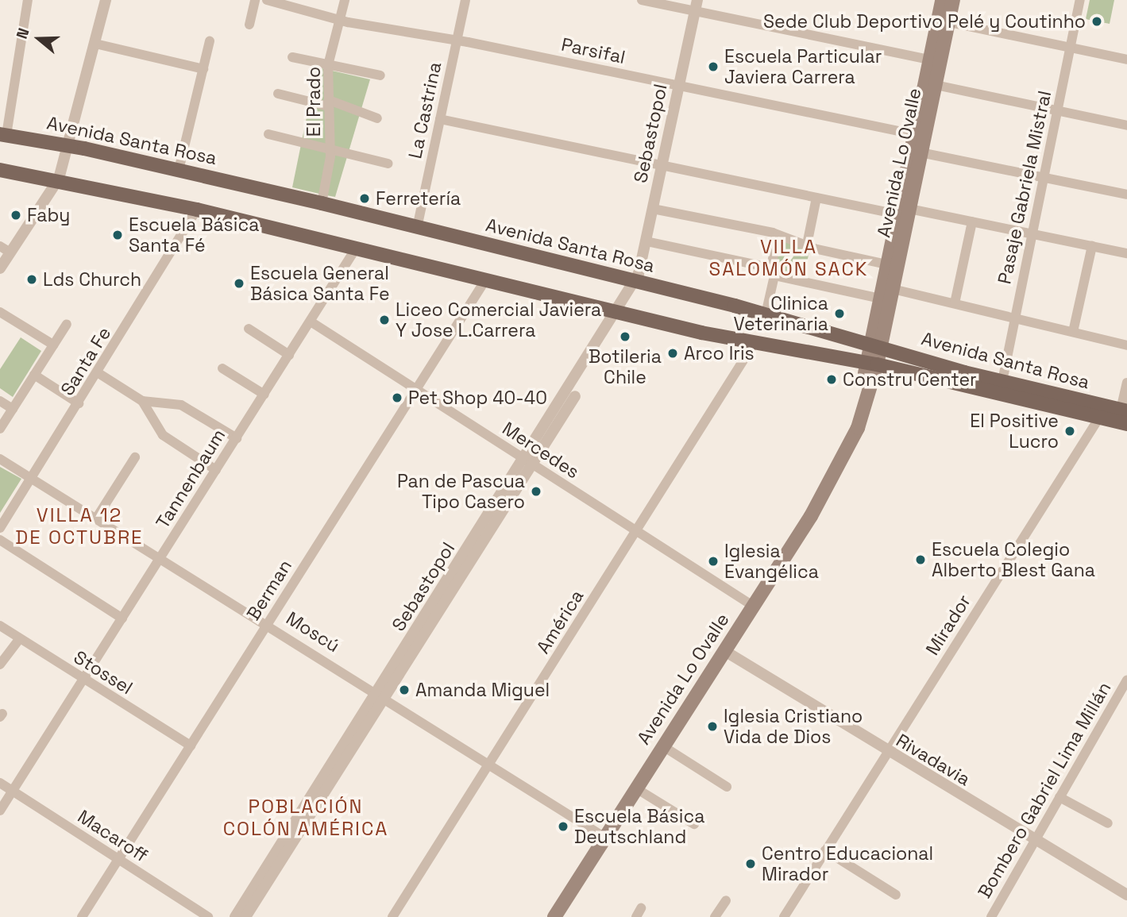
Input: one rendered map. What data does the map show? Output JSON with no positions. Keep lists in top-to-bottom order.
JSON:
{
  "streets": {
    "main road": ["Avenida Santa Rosa", "Avenida Lo Ovalle"],
    "street": [
      "Parsifal",
      "El Prado",
      "La Castrina",
      "Sebastopol",
      "Pasaje Gabriela Mistral",
      "Santa Fe",
      "Mercedes",
      "Tannenbaum",
      "Berman",
      "América",
      "Mirador",
      "Moscú",
      "Stossel",
      "Rivadavia",
      "Bombero Gabriel Lima Millán",
      "Macaroff"
    ]
  },
  "crossings": [
    ["Parsifal", "El Prado"],
    ["Parsifal", "La Castrina"],
    ["Parsifal", "Sebastopol"],
    ["Parsifal", "Avenida Lo Ovalle"],
    ["El Prado", "Avenida Santa Rosa"],
    ["La Castrina", "Avenida Santa Rosa"],
    ["Sebastopol", "Avenida Santa Rosa"],
    ["Sebastopol", "Mercedes"],
    ["Sebastopol", "Moscú"],
    ["Avenida Santa Rosa", "Avenida Lo Ovalle"],
    ["Avenida Santa Rosa", "Pasaje Gabriela Mistral"],
    ["Avenida Santa Rosa", "Santa Fe"],
    ["Avenida Santa Rosa", "Tannenbaum"],
    ["Avenida Santa Rosa", "Berman"],
    ["Avenida Santa Rosa", "América"],
    ["Avenida Santa Rosa", "Mirador"],
    ["Avenida Lo Ovalle", "Mercedes"],
    ["Avenida Lo Ovalle", "Moscú"],
    ["Avenida Lo Ovalle", "Rivadavia"],
    ["Santa Fe", "Moscú"],
    ["Mercedes", "Tannenbaum"],
    ["Mercedes", "Berman"],
    ["Mercedes", "América"],
    ["Tannenbaum", "Moscú"],
    ["Tannenbaum", "Stossel"],
    ["Tannenbaum", "Macaroff"],
    ["Berman", "Moscú"],
    ["Berman", "Stossel"],
    ["Berman", "Macaroff"],
    ["América", "Moscú"],
    ["Mirador", "Rivadavia"],
    ["Rivadavia", "Bombero Gabriel Lima Millán"]
  ],
  "districts": ["VILLA SALOMÓN SACK", "VILLA 12 DE OCTUBRE", "POBLACIÓN COLÓN AMÉRICA"],
  "places": [
    "Sede Club Deportivo Pelé y Coutinho",
    "Escuela Particular Javiera Carrera",
    "Ferretería",
    "Faby",
    "Escuela Básica Santa Fé",
    "Lds Church",
    "Escuela General Básica Santa Fe",
    "Clinica Veterinaria",
    "Liceo Comercial Javiera Y Jose L.Carrera",
    "Botileria Chile",
    "Arco Iris",
    "Constru Center",
    "Pet Shop 40-40",
    "El Positive Lucro",
    "Pan de Pascua Tipo Casero",
    "Escuela Colegio Alberto Blest Gana",
    "Iglesia Evangélica",
    "Amanda Miguel",
    "Iglesia Cristiano Vida de Dios",
    "Escuela Básica Deutschland",
    "Centro Educacional Mirador"
  ],
  "north": "left"
}
